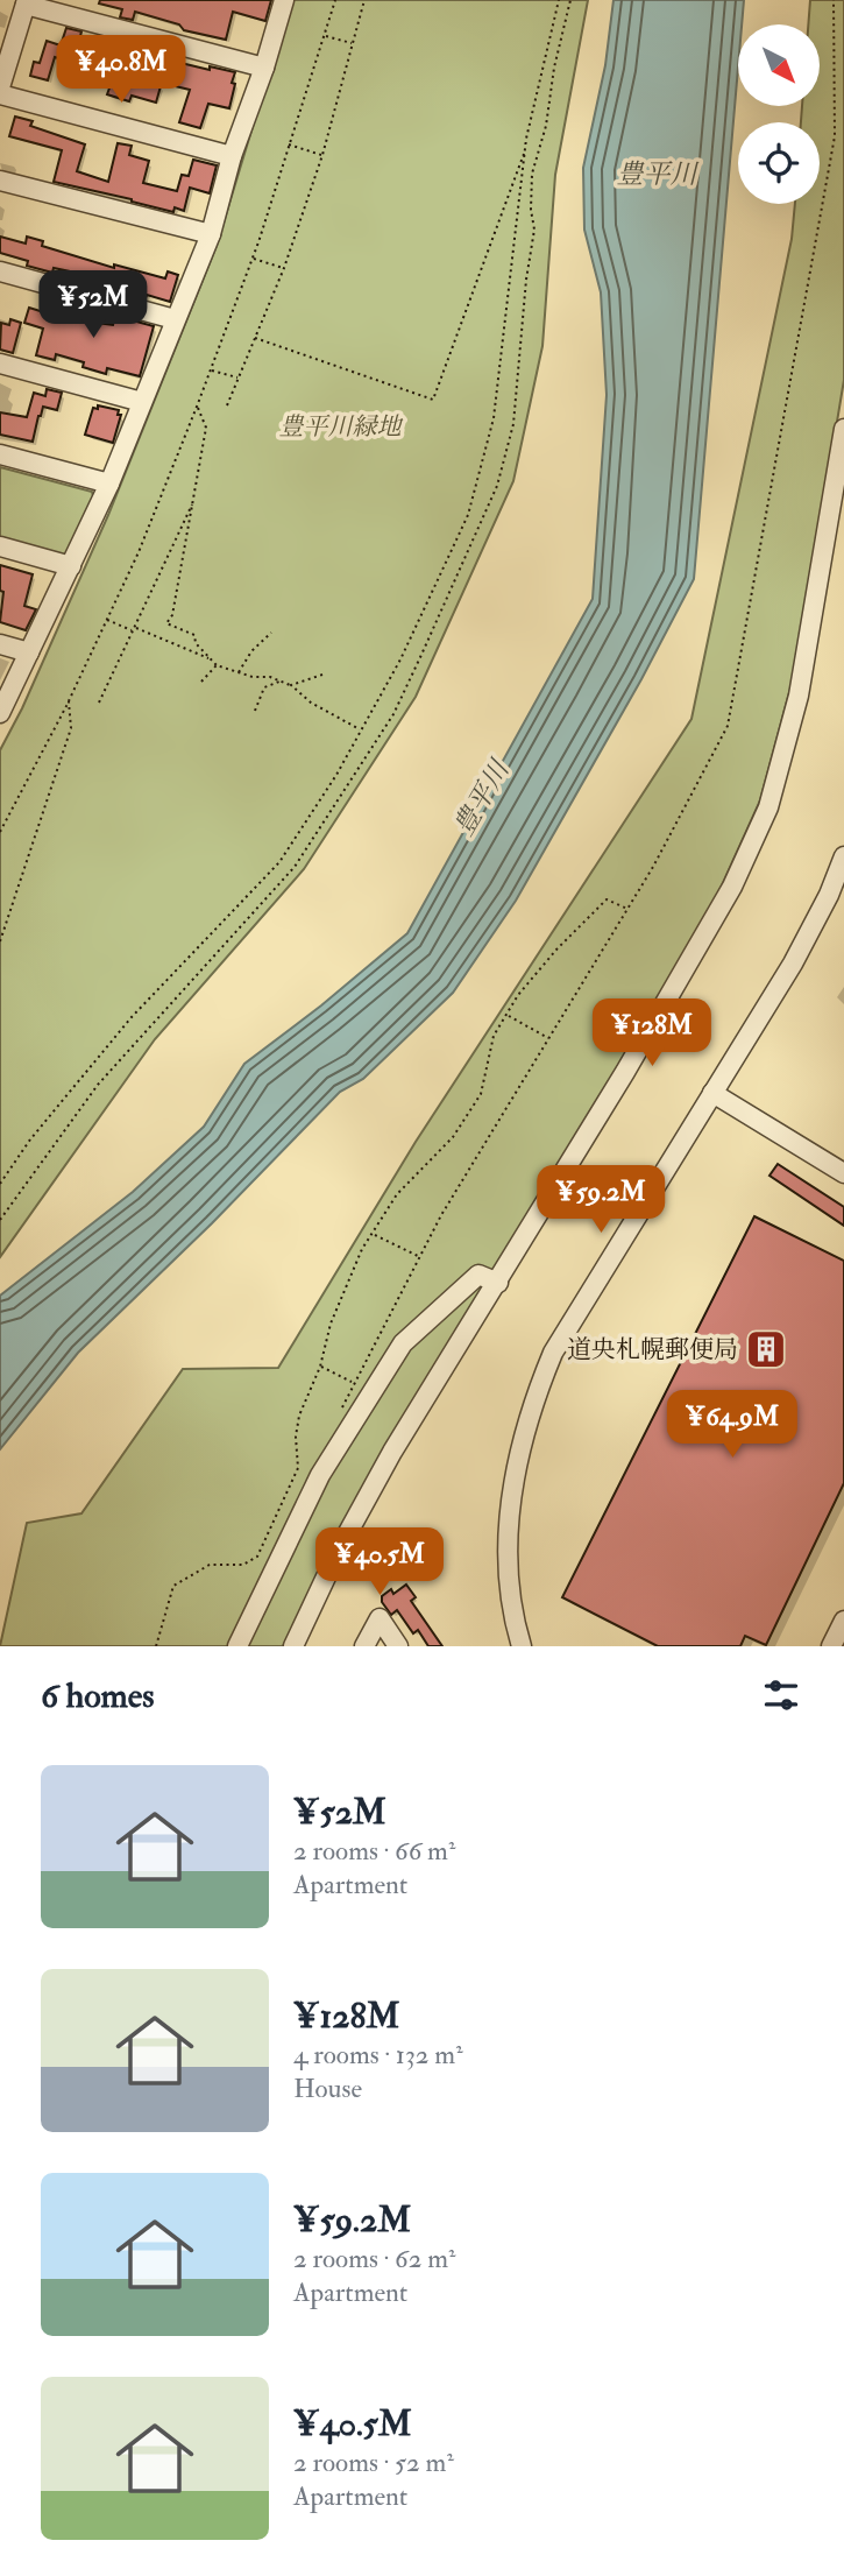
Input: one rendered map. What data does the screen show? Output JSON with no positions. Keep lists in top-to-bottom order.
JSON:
{
  "water": ["豊平川"],
  "parks": ["豊平川緑地"],
  "places": {
    "building": ["道央札幌郵便局"]
  },
  "north": "bottom right",
  "page": {
    "price": [
      "¥40.8M",
      "¥52M",
      "¥128M",
      "¥59.2M",
      "¥64.9M",
      "¥40.5M"
    ],
    "heading": "6 homes",
    "list": [
      {
        "name": "¥52M",
        "note": "2 rooms · 66 m² · Apartment"
      },
      {
        "name": "¥128M",
        "note": "4 rooms · 132 m² · House"
      },
      {
        "name": "¥59.2M",
        "note": "2 rooms · 62 m² · Apartment"
      },
      {
        "name": "¥40.5M",
        "note": "2 rooms · 52 m² · Apartment"
      }
    ]
  }
}
